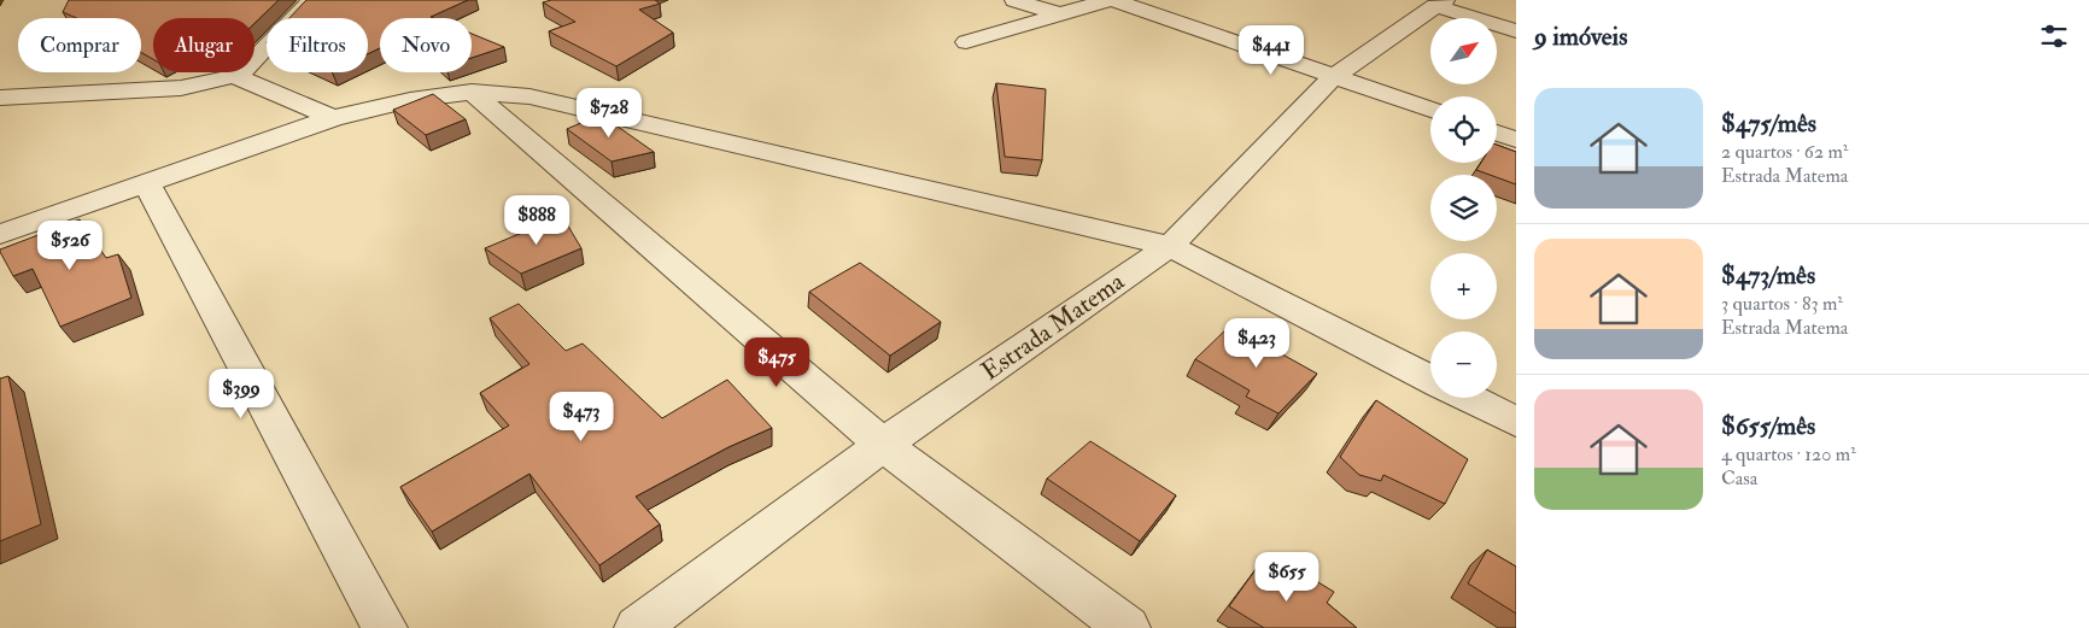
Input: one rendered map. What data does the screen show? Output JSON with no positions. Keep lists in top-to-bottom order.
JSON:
{
  "streets": {
    "street": ["Estrada Matema"]
  },
  "north": "top right",
  "page": {
    "heading": "9 imóveis",
    "map_buttons": ["+", "−"],
    "chip": [
      "Comprar",
      "Alugar",
      "Filtros",
      "Novo"
    ],
    "price": [
      "$441",
      "$728",
      "$888",
      "$526",
      "$423",
      "$475",
      "$399",
      "$473",
      "$655"
    ],
    "list": [
      {
        "name": "$475/mês",
        "note": "2 quartos · 62 m² · Estrada Matema"
      },
      {
        "name": "$473/mês",
        "note": "3 quartos · 83 m² · Estrada Matema"
      },
      {
        "name": "$655/mês",
        "note": "4 quartos · 120 m² · Casa"
      }
    ]
  }
}
